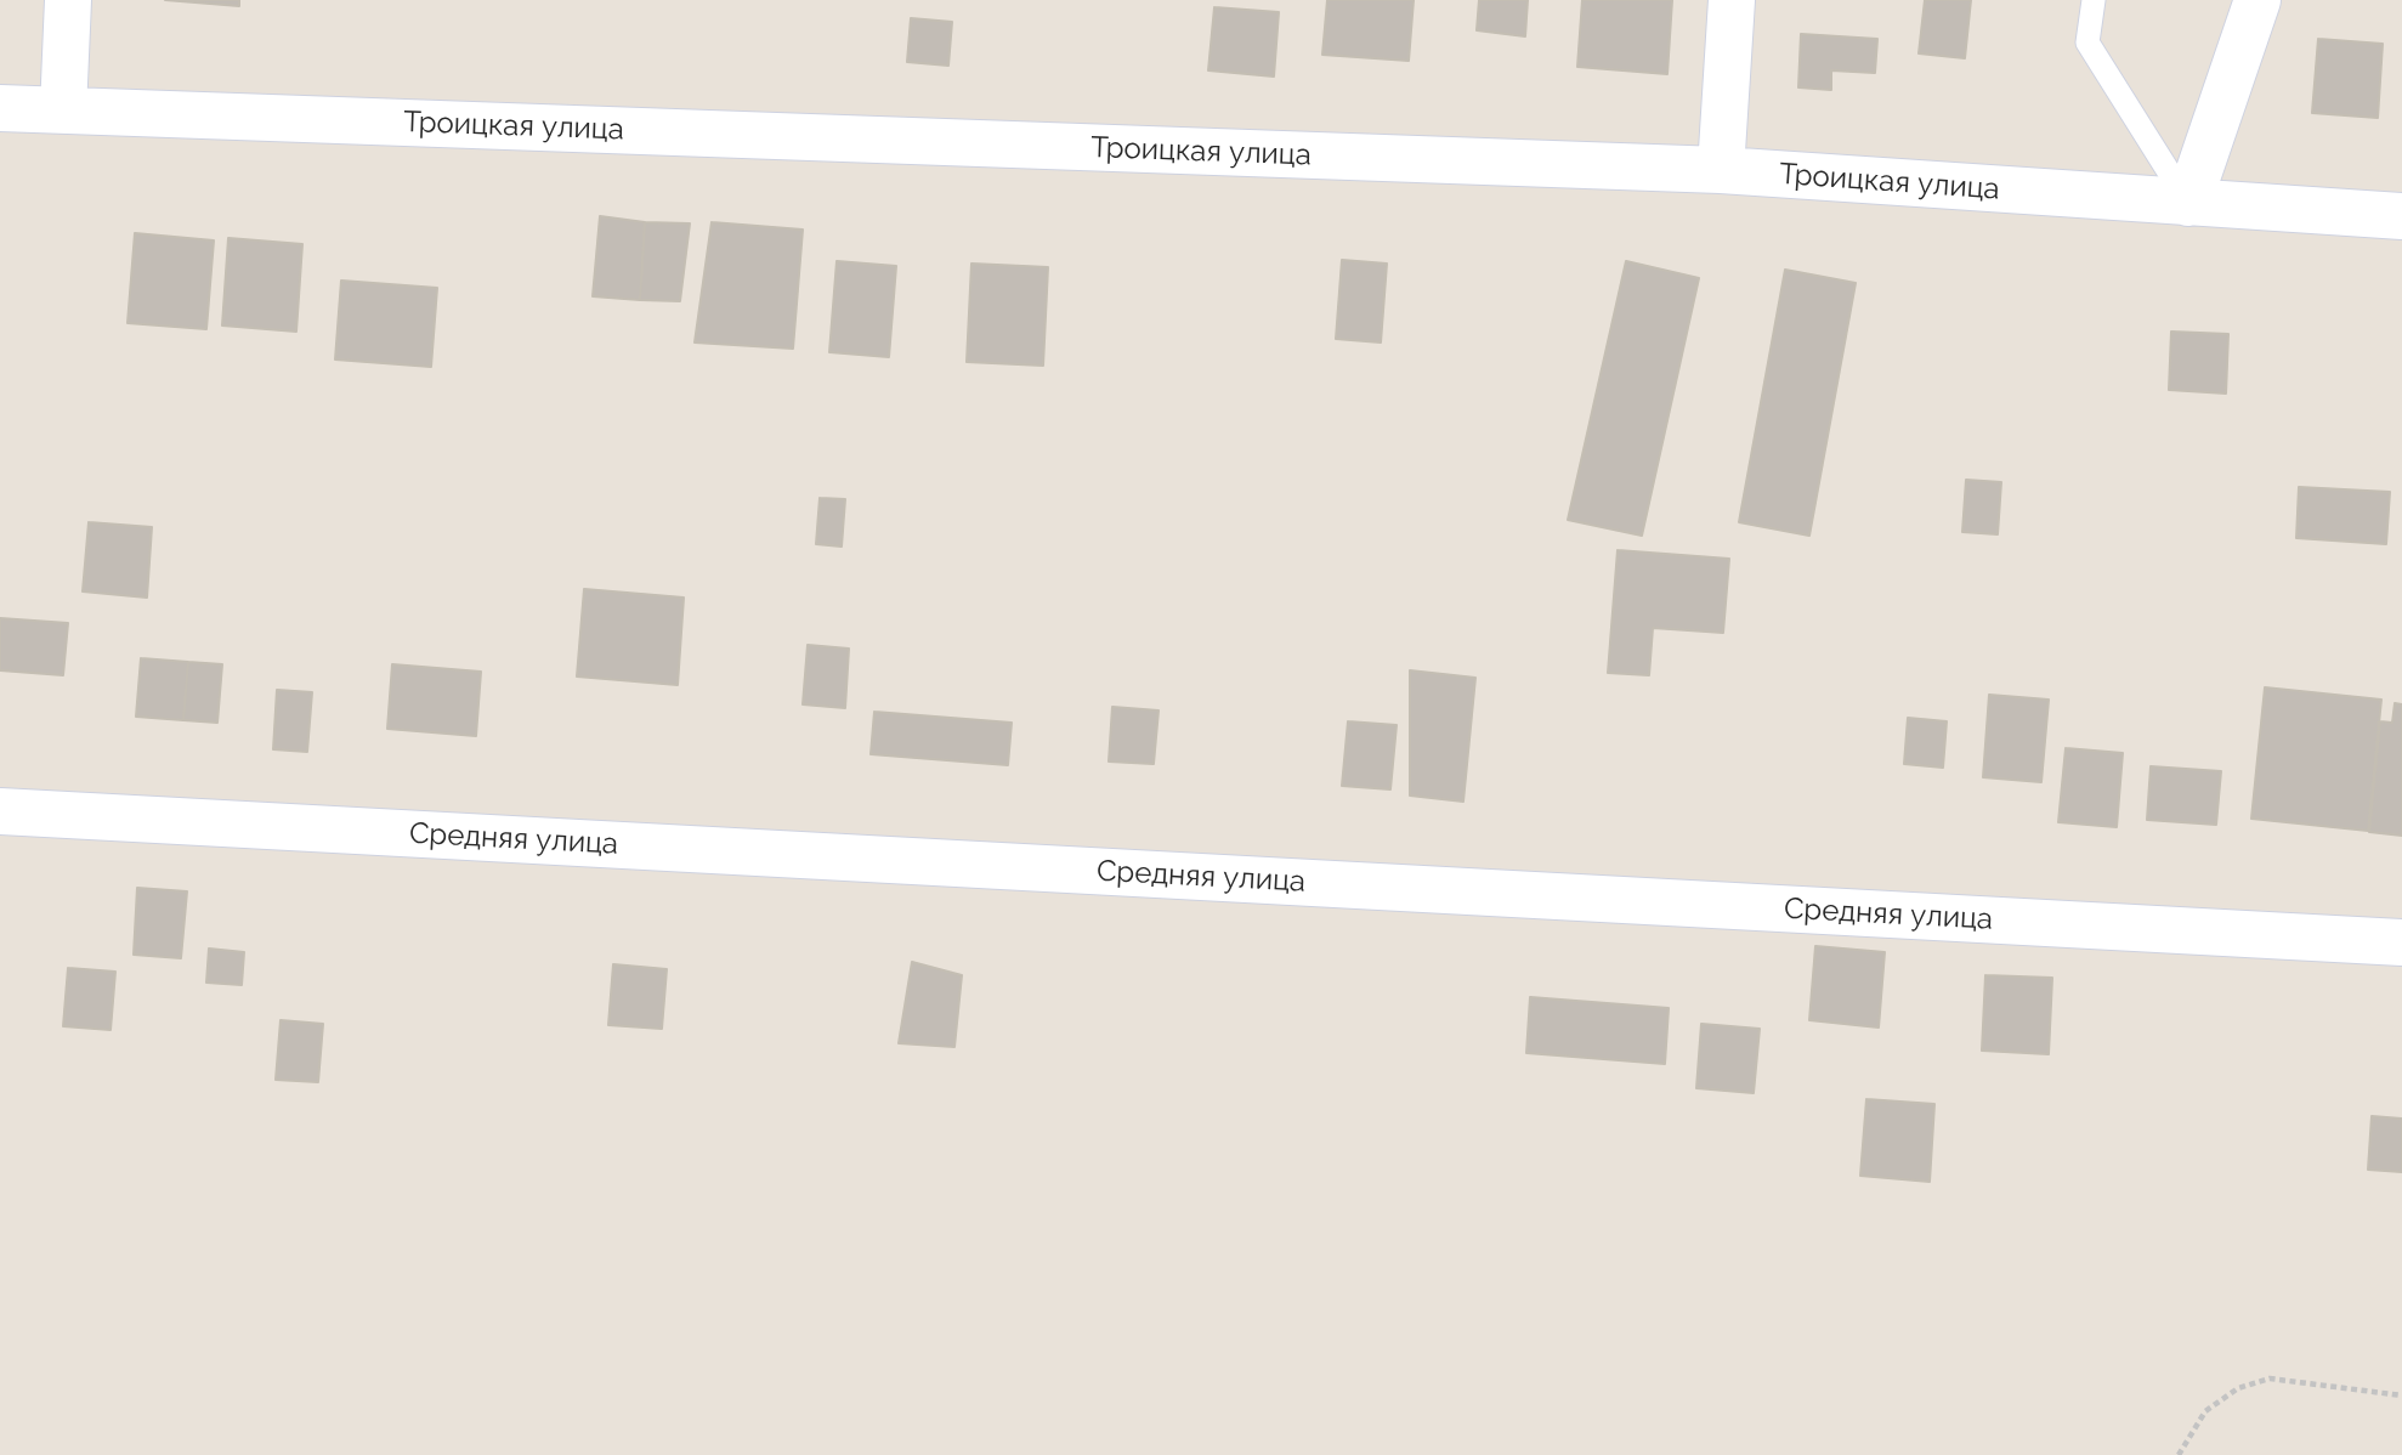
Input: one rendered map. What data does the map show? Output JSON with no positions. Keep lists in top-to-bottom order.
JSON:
{
  "streets": {
    "street": ["Троицкая улица", "Средняя улица"]
  }
}
